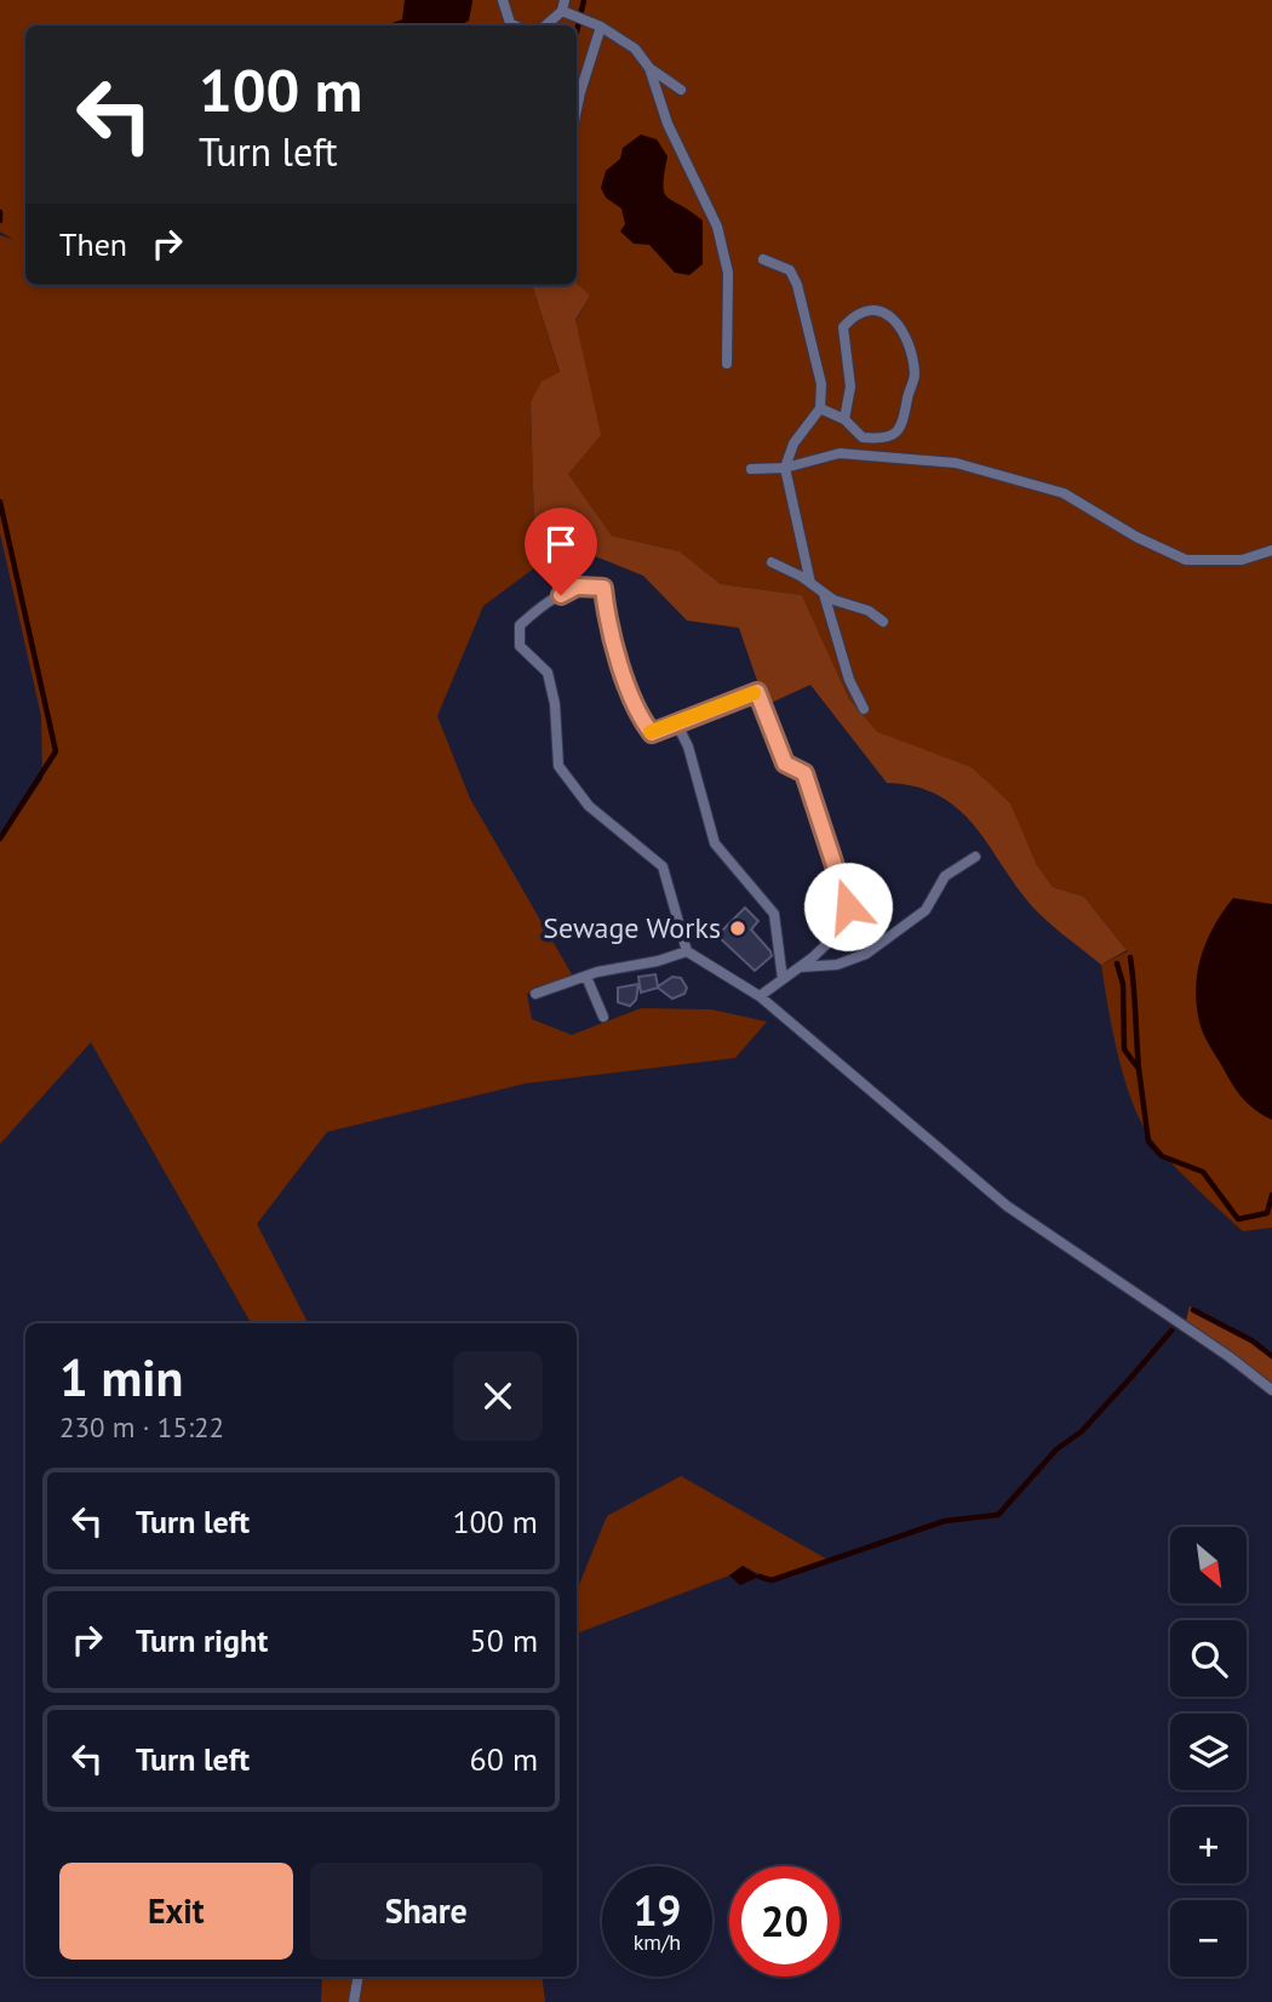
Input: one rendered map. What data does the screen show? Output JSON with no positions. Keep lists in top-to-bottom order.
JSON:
{
  "places": ["Sewage Works"],
  "north": "bottom right",
  "page": {
    "turn": ["100 m", "Turn left"],
    "then": "Then",
    "heading": ["1 min", "230 m · 15:22"],
    "list": [
      {
        "name": "Turn left",
        "value": "100 m"
      },
      {
        "name": "Turn right",
        "value": "50 m"
      },
      {
        "name": "Turn left",
        "value": "60 m"
      }
    ],
    "map_buttons": ["+", "−"],
    "buttons": ["Exit", "Share"],
    "speed": "19 km/h",
    "limit": "20"
  }
}
